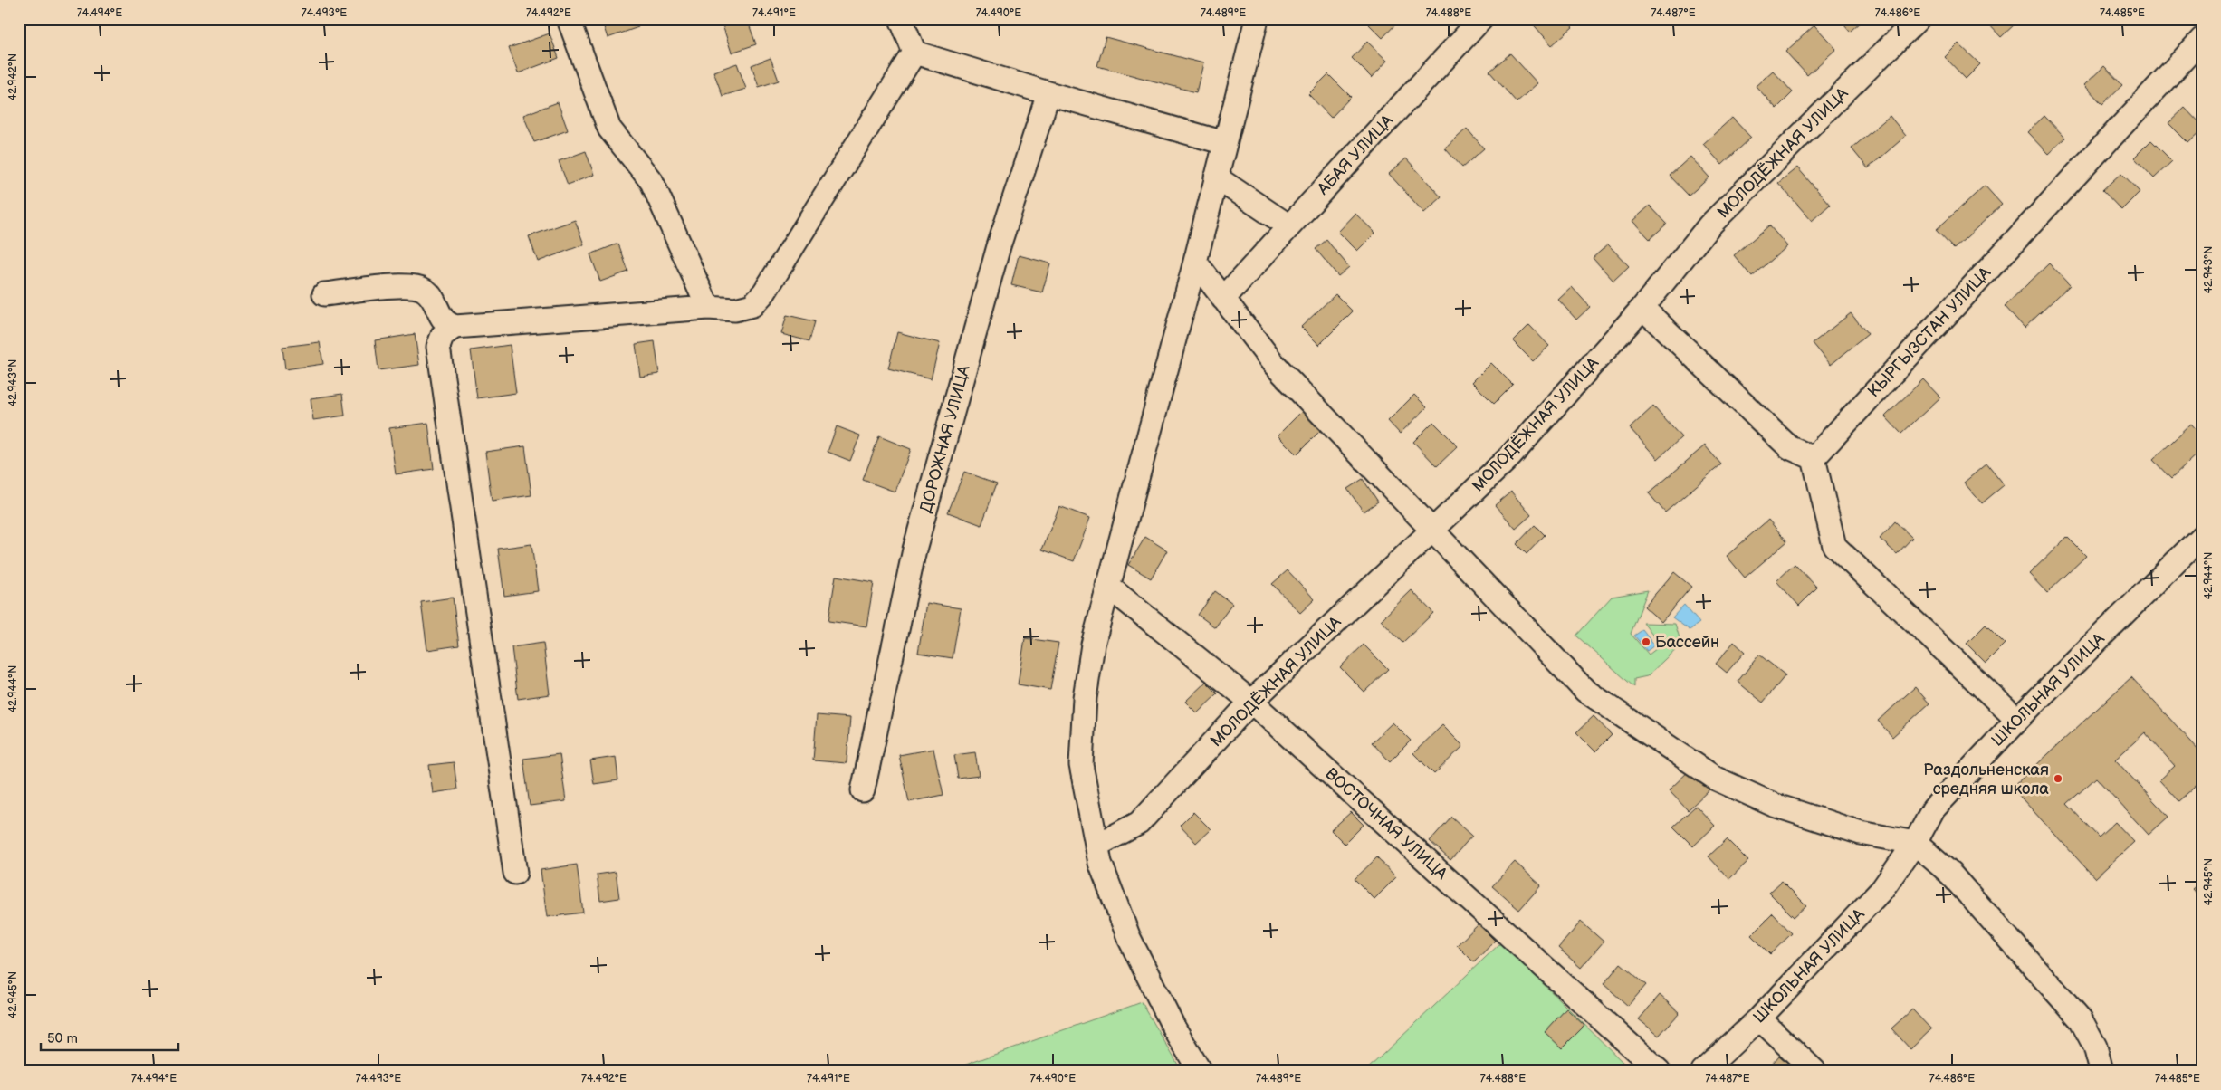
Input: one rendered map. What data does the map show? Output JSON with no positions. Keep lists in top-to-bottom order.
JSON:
{
  "streets": {
    "street": [
      "МОЛОДЁЖНАЯ УЛИЦА",
      "АБАЯ УЛИЦА",
      "КЫРГЫЗСТАН УЛИЦА",
      "ДОРОЖНАЯ УЛИЦА",
      "ШКОЛЬНАЯ УЛИЦА",
      "ВОСТОЧНАЯ УЛИЦА"
    ]
  },
  "crossings": [
    ["МОЛОДЁЖНАЯ УЛИЦА", "ВОСТОЧНАЯ УЛИЦА"]
  ],
  "places": ["Бассейн", "Раздольненская средняя школа"],
  "scale_bar": "50 m",
  "coordinates": [
    "74.494°E",
    "74.493°E",
    "74.492°E",
    "74.491°E",
    "74.490°E",
    "74.489°E",
    "74.488°E",
    "74.487°E",
    "74.486°E",
    "74.485°E",
    "42.942°N",
    "42.943°N",
    "42.944°N",
    "42.945°N"
  ]
}
